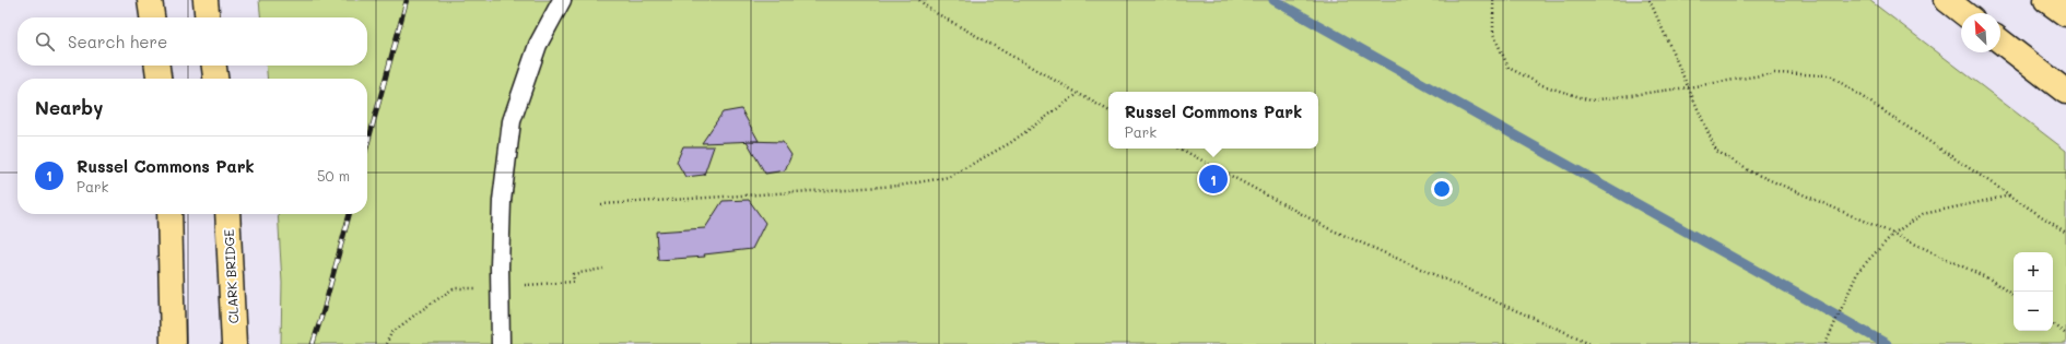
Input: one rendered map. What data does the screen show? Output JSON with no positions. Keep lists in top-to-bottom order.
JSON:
{
  "streets": {
    "highway": ["CLARK BRIDGE"]
  },
  "north": "top left",
  "page": {
    "search": "Search here",
    "heading": "Nearby",
    "popup": ["Russel Commons Park", "Park"],
    "list": [
      {
        "mark": "1",
        "name": "Russel Commons Park",
        "note": "Park",
        "value": "50 m"
      }
    ],
    "pins": "1",
    "map_buttons": ["+", "−"]
  }
}
